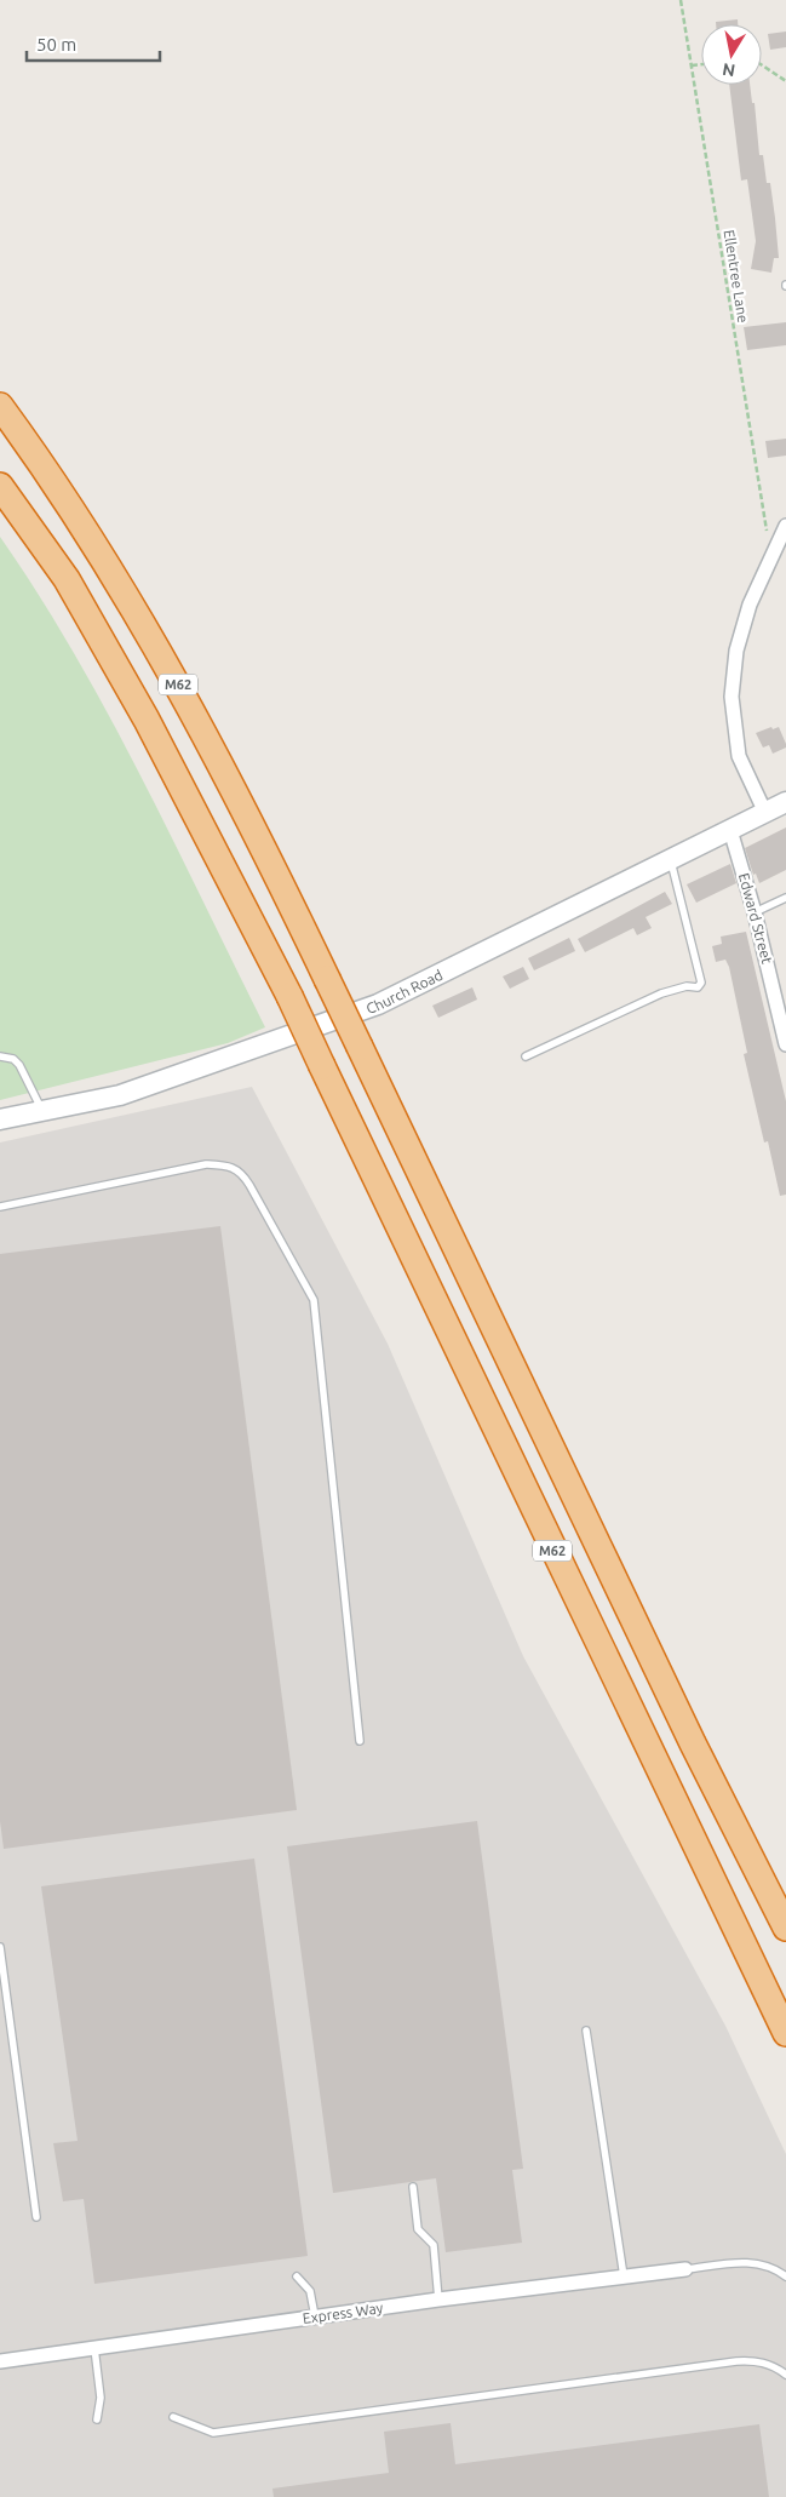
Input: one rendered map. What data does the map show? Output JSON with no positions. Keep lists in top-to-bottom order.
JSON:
{
  "streets": {
    "highway": ["M62"],
    "street": ["Edward Street", "Church Road", "Express Way"],
    "path": ["Ellentree Lane"]
  },
  "crossings": [
    ["Edward Street", "Church Road"]
  ],
  "scale_bar": "50 m",
  "north": "bottom"
}
